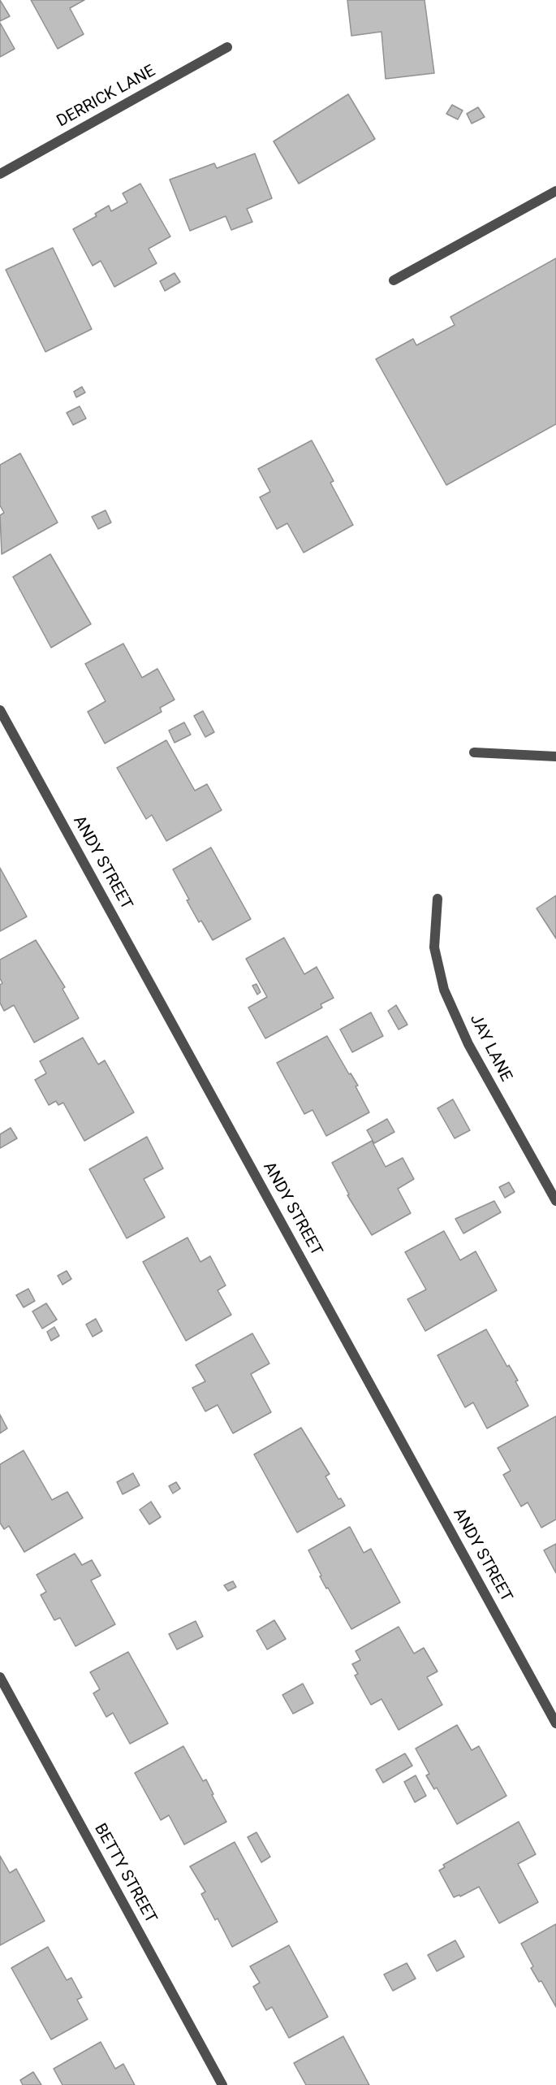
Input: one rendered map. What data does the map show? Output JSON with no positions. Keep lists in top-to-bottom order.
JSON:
{
  "streets": {
    "street": [
      "DERRICK LANE",
      "ANDY STREET",
      "JAY LANE",
      "BETTY STREET"
    ]
  }
}
